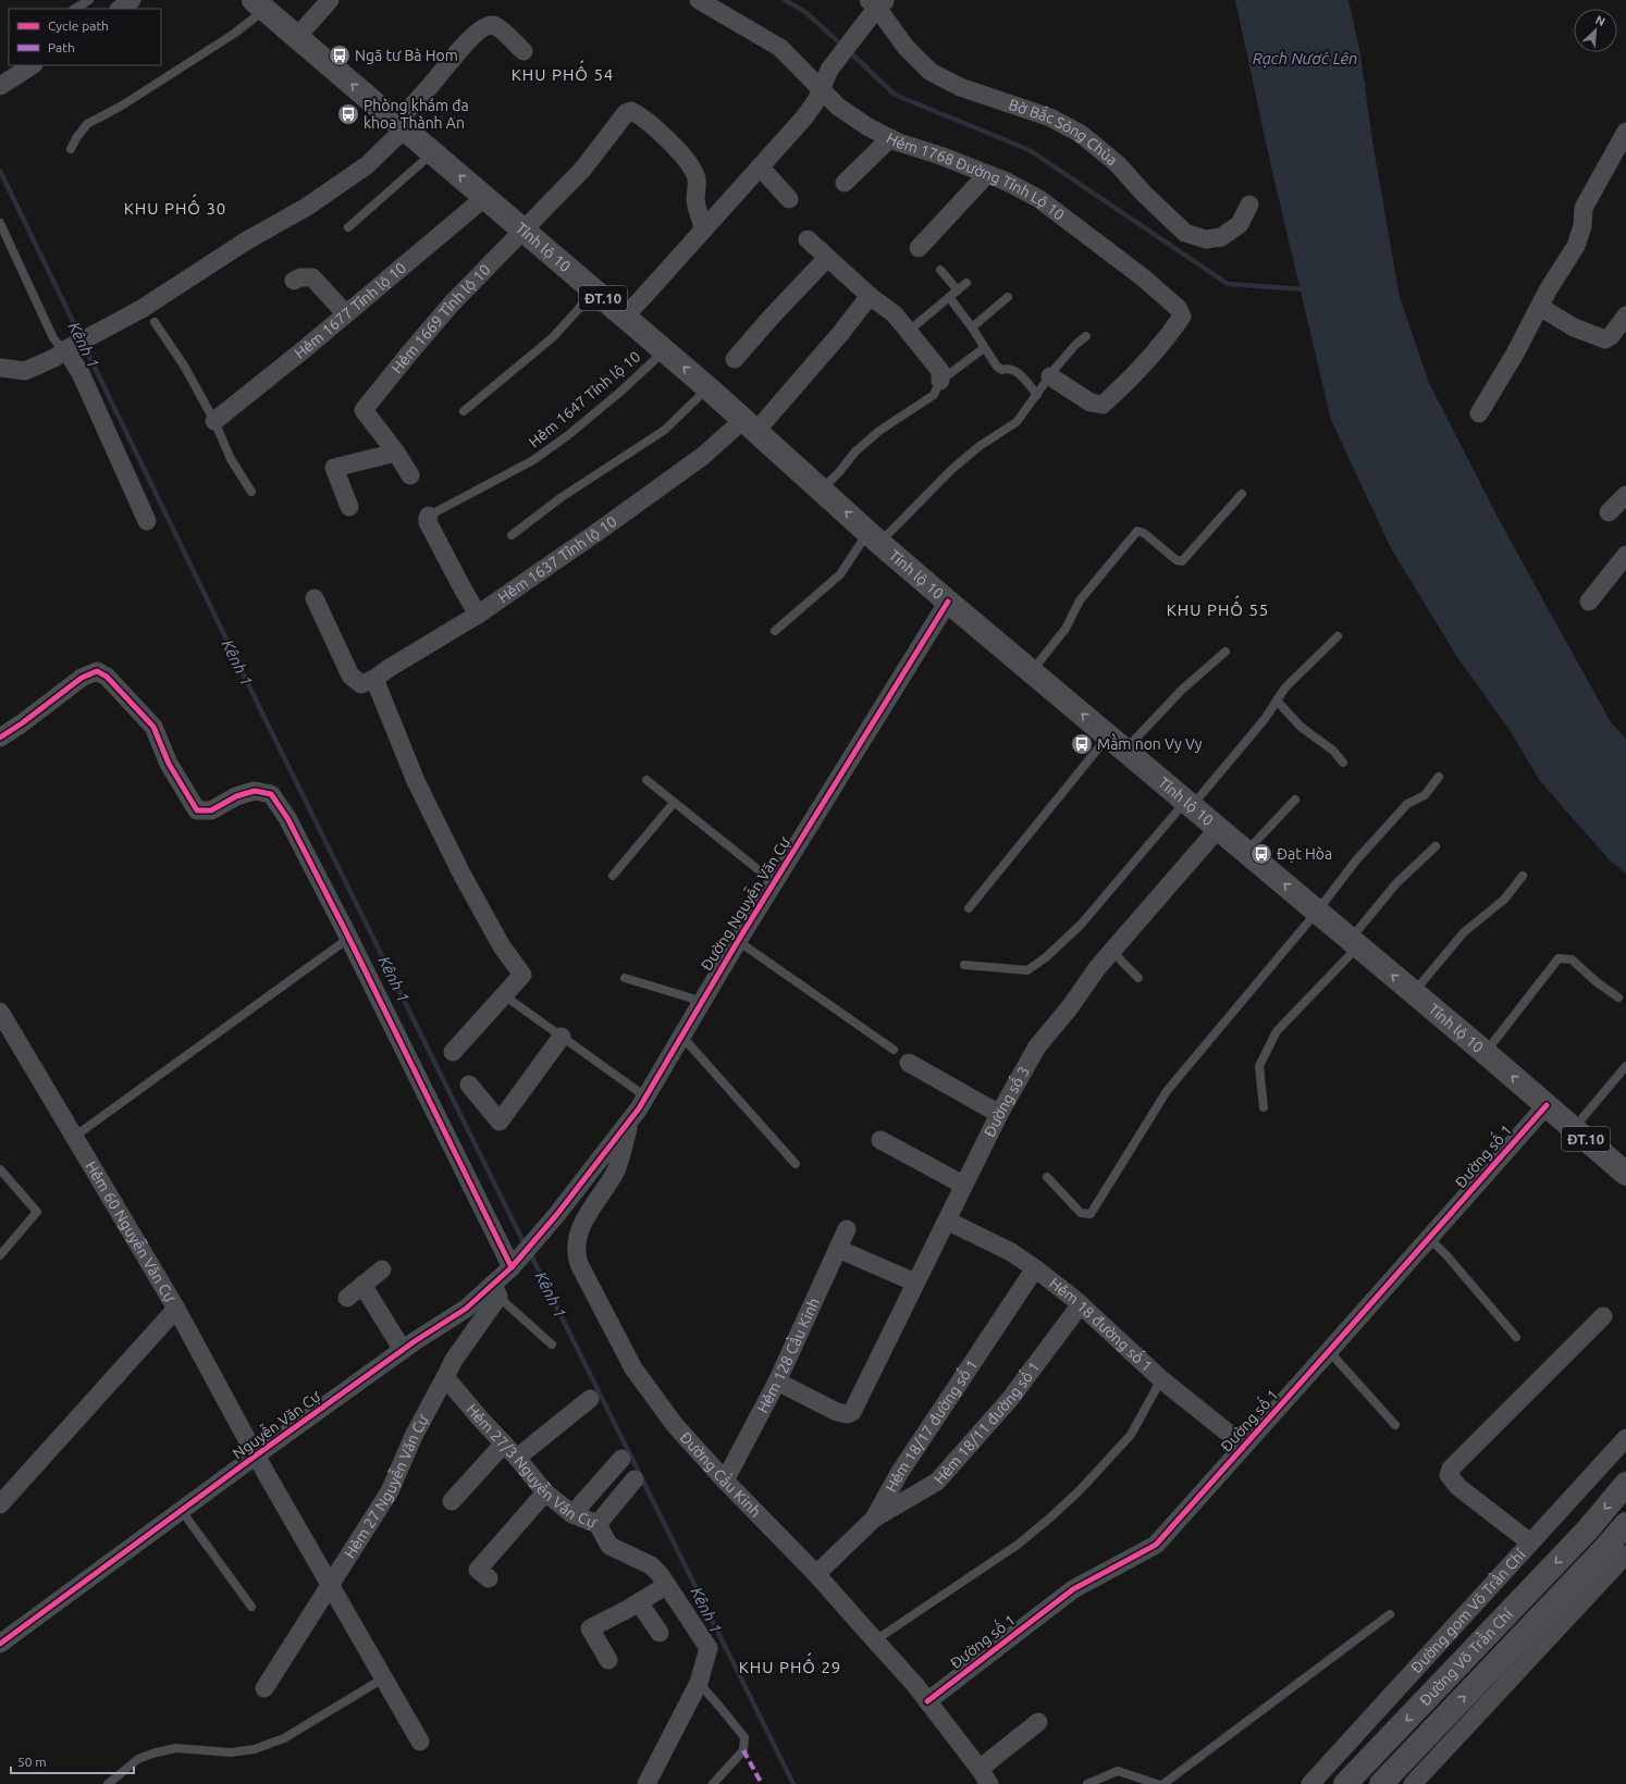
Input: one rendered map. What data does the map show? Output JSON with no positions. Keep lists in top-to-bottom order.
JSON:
{
  "streets": {
    "main road": ["Tỉnh lộ 10", "ĐT.10", "Đường Võ Trần Chí"],
    "street": [
      "Bờ Bắc Sông Chùa",
      "Hẻm 1768 Đường Tỉnh Lộ 10",
      "Hẻm 1677 Tỉnh lộ 10",
      "Hẻm 1669 Tỉnh lộ 10",
      "Hẻm 1637 Tỉnh lộ 10",
      "Đường Nguyễn Văn Cự",
      "Đường số 3",
      "Đường số 1",
      "Hẻm 60 Nguyễn Văn Cự",
      "Hẻm 18 đường số 1",
      "Hẻm 128 Cầu Kinh",
      "Hẻm 18/11 đường số 1",
      "Nguyễn Văn Cự",
      "Hẻm 18/17 đường số 1",
      "Hẻm 27/3 Nguyễn Văn Cự",
      "Đường Cầu Kinh",
      "Hẻm 27 Nguyễn Văn Cự",
      "Đường gom Võ Trần Chí"
    ],
    "lane": ["Hẻm 1647 Tỉnh lộ 10"]
  },
  "crossings": [
    ["Tỉnh lộ 10", "Hẻm 1677 Tỉnh lộ 10"],
    ["Tỉnh lộ 10", "Hẻm 1669 Tỉnh lộ 10"],
    ["Tỉnh lộ 10", "Hẻm 1647 Tỉnh lộ 10"],
    ["Tỉnh lộ 10", "Hẻm 1637 Tỉnh lộ 10"],
    ["Tỉnh lộ 10", "Đường Nguyễn Văn Cự"],
    ["Tỉnh lộ 10", "Đường số 3"],
    ["Tỉnh lộ 10", "Đường số 1"],
    ["Đường Nguyễn Văn Cự", "Nguyễn Văn Cự"],
    ["Đường Nguyễn Văn Cự", "Đường Cầu Kinh"],
    ["Đường số 3", "Hẻm 18 đường số 1"],
    ["Đường số 3", "Hẻm 128 Cầu Kinh"],
    ["Đường số 1", "Hẻm 18 đường số 1"],
    ["Đường số 1", "Đường Cầu Kinh"],
    ["Hẻm 60 Nguyễn Văn Cự", "Nguyễn Văn Cự"],
    ["Hẻm 60 Nguyễn Văn Cự", "Hẻm 27 Nguyễn Văn Cự"],
    ["Hẻm 18 đường số 1", "Hẻm 18/11 đường số 1"],
    ["Hẻm 18 đường số 1", "Hẻm 18/17 đường số 1"],
    ["Hẻm 128 Cầu Kinh", "Đường Cầu Kinh"],
    ["Hẻm 18/11 đường số 1", "Hẻm 18/17 đường số 1"],
    ["Nguyễn Văn Cự", "Hẻm 27 Nguyễn Văn Cự"],
    ["Hẻm 18/17 đường số 1", "Đường Cầu Kinh"],
    ["Hẻm 27/3 Nguyễn Văn Cự", "Hẻm 27 Nguyễn Văn Cự"]
  ],
  "one_way": ["Tỉnh lộ 10"],
  "districts": [
    "KHU PHỐ 54",
    "KHU PHỐ 30",
    "KHU PHỐ 55",
    "KHU PHỐ 29"
  ],
  "water": ["Rạch Nước Lên", "Kênh 1"],
  "places": {
    "bus stop": [
      "Ngã tư Bà Hom",
      "Phòng khám đa khoa Thành An",
      "Mầm non Vy Vy",
      "Đạt Hòa"
    ]
  },
  "legend": ["Cycle path", "Path"],
  "scale_bar": "50 m",
  "north": "top right"
}
